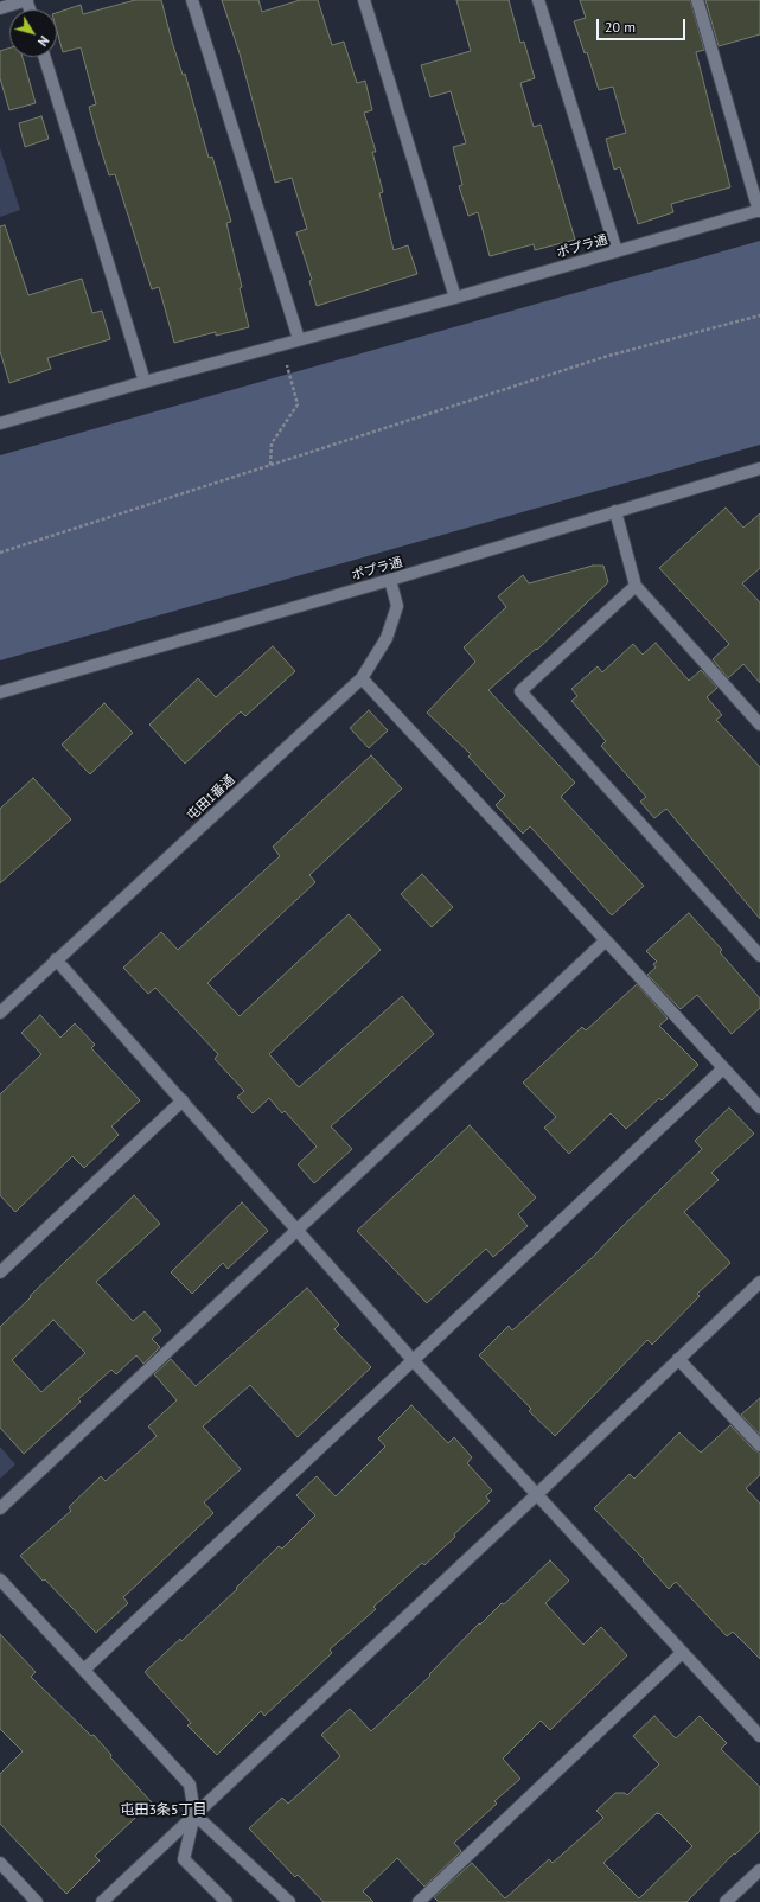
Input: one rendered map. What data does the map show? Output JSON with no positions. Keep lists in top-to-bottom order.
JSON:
{
  "streets": {
    "street": ["ポプラ通", "屯田1番通"]
  },
  "crossings": [
    ["ポプラ通", "屯田1番通"]
  ],
  "districts": ["屯田3条5丁目"],
  "scale_bar": "20 m",
  "north": "bottom right"
}
